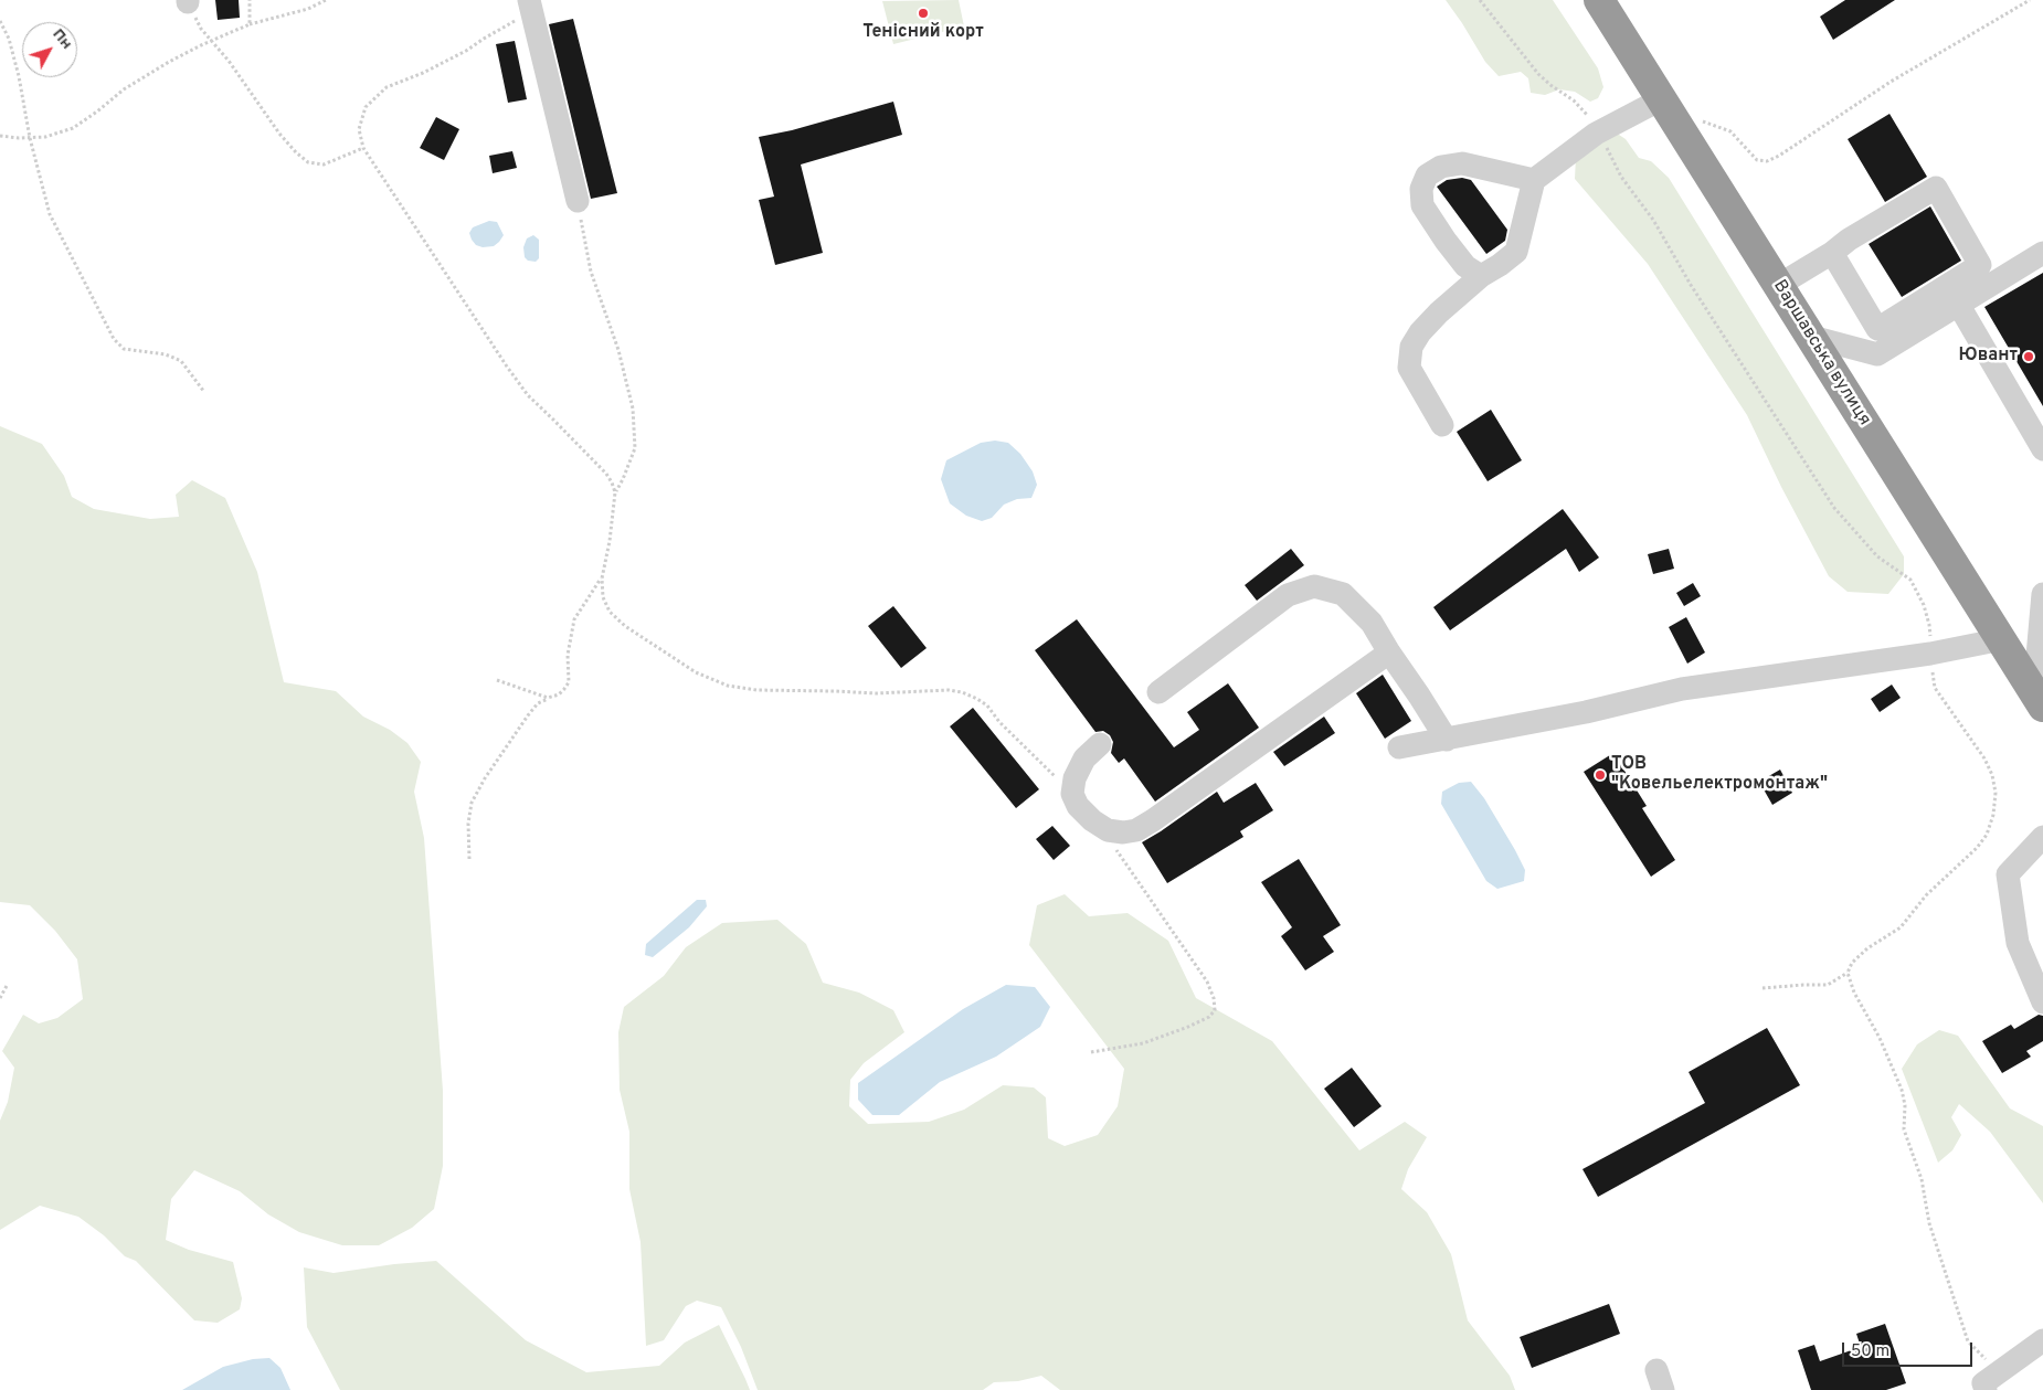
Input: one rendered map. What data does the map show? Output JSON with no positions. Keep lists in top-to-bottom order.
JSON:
{
  "streets": {
    "highway": ["Варшавська вулиця"]
  },
  "places": ["Тенісний корт", "Ювант", "ТОВ \"Ковельелектромонтаж\""],
  "scale_bar": "50 m",
  "north": "top right"
}
